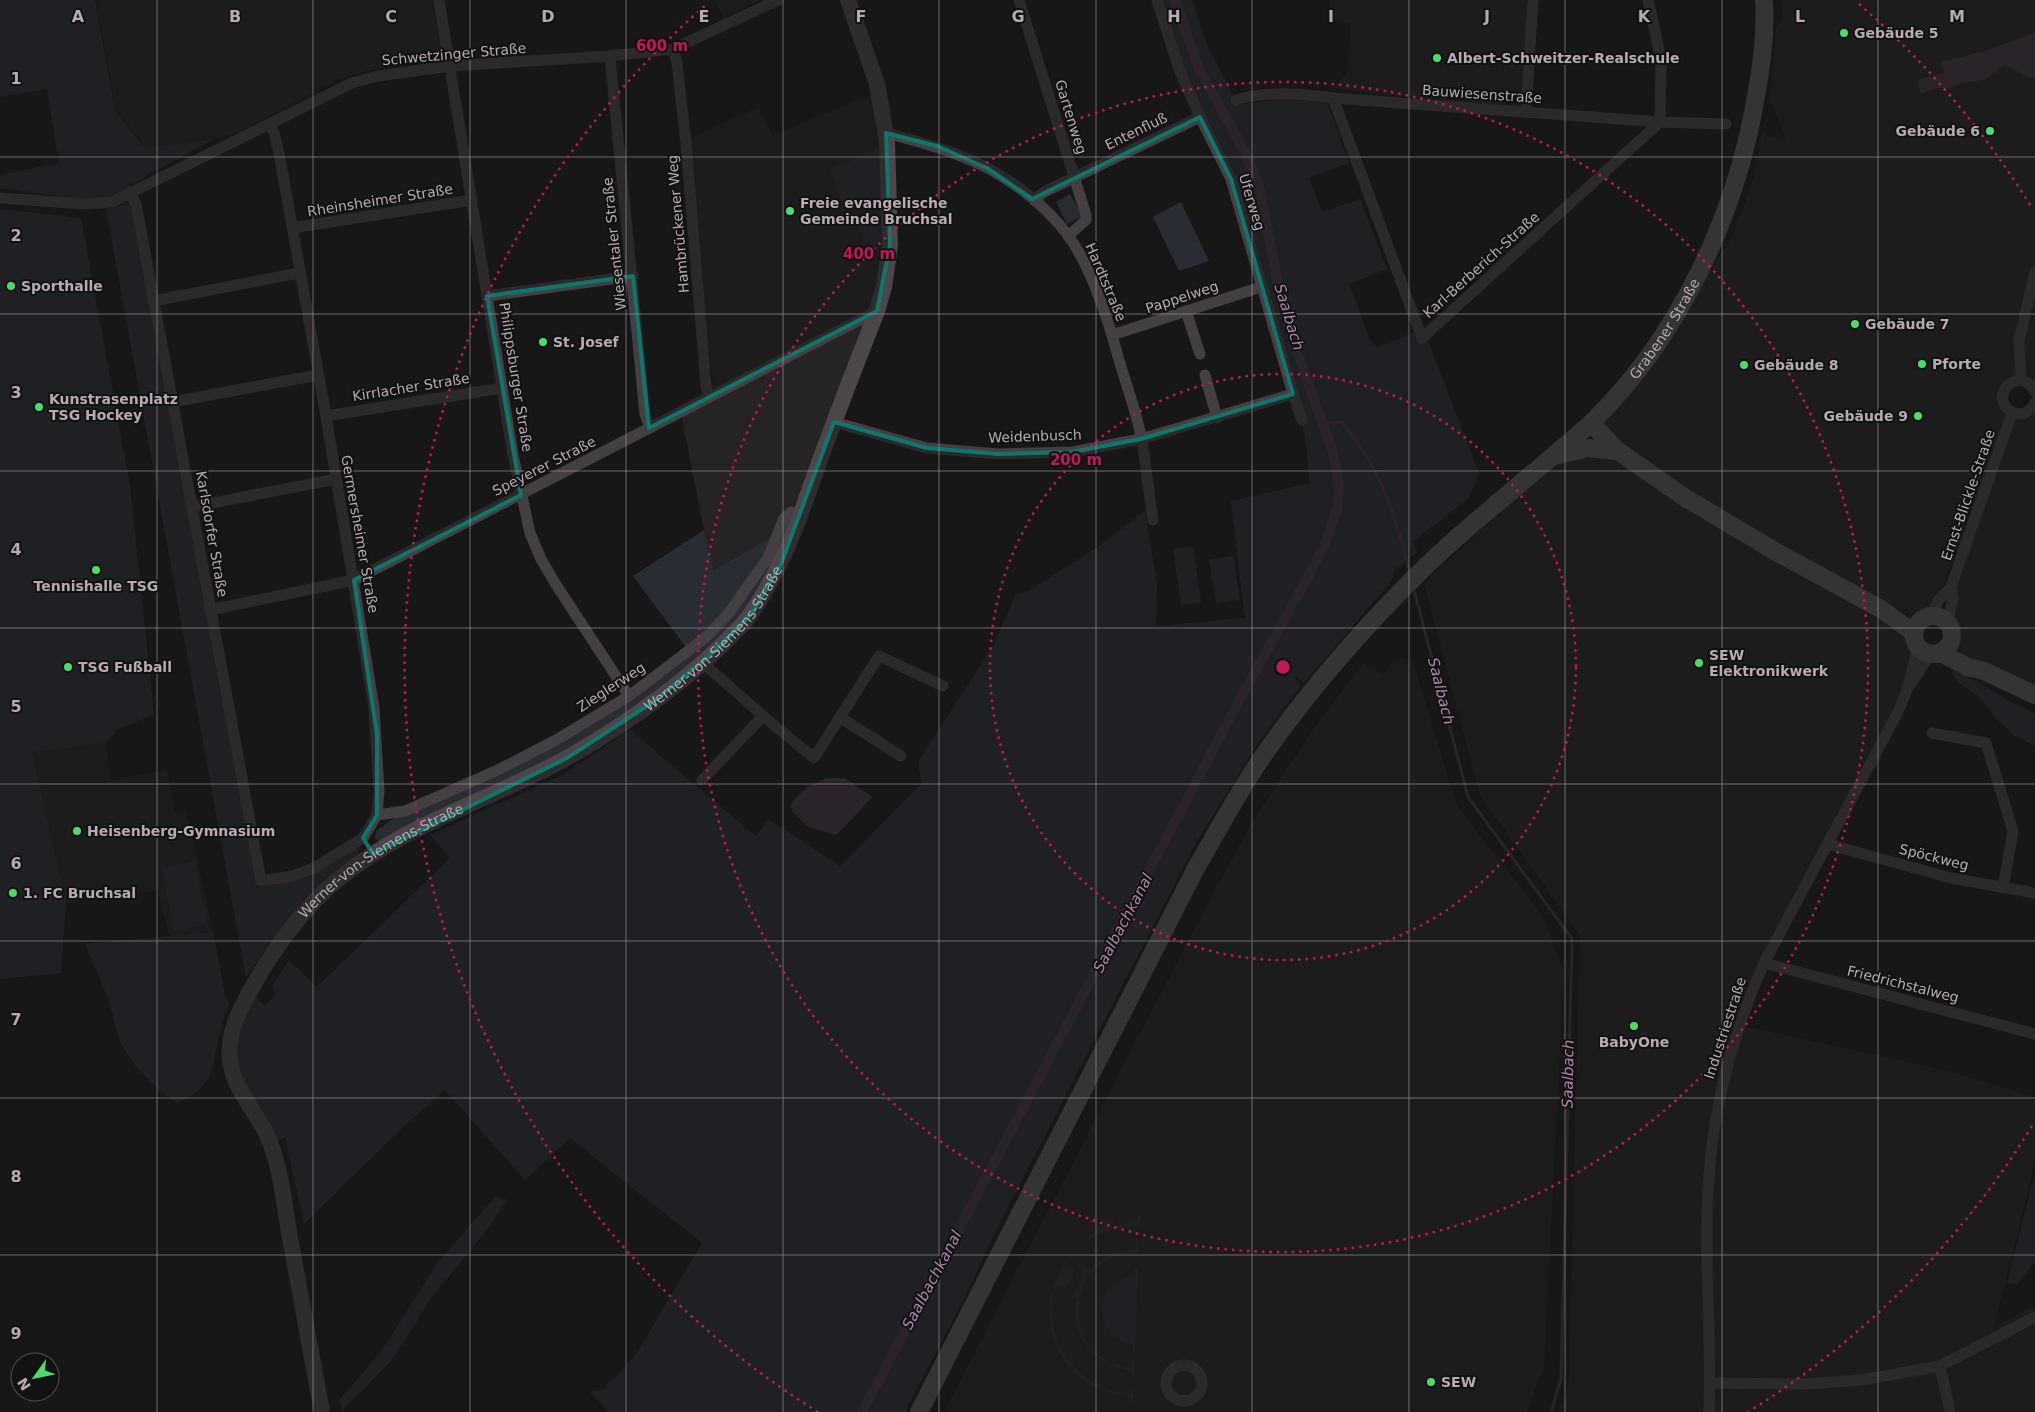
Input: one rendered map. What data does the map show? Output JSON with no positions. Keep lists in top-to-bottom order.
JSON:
{
  "streets": {
    "main road": ["Grabener Straße", "Werner-von-Siemens-Straße"],
    "street": [
      "Schwetzinger Straße",
      "Bauwiesenstraße",
      "Gartenweg",
      "Entenfluß",
      "Rheinsheimer Straße",
      "Uferweg",
      "Hambrückener Weg",
      "Wiesentaler Straße",
      "Karl-Berberich-Straße",
      "Hardtstraße",
      "Pappelweg",
      "Philippsburger Straße",
      "Kirrlacher Straße",
      "Weidenbusch",
      "Speyerer Straße",
      "Ernst-Blickle-Straße",
      "Karlsdorfer Straße",
      "Germersheimer Straße",
      "Zieglerweg",
      "Spöckweg",
      "Friedrichstalweg",
      "Industriestraße"
    ]
  },
  "crossings": [
    ["Schwetzinger Straße", "Hambrückener Weg"],
    ["Schwetzinger Straße", "Wiesentaler Straße"],
    ["Schwetzinger Straße", "Philippsburger Straße"],
    ["Schwetzinger Straße", "Karlsdorfer Straße"],
    ["Schwetzinger Straße", "Germersheimer Straße"],
    ["Bauwiesenstraße", "Karl-Berberich-Straße"],
    ["Gartenweg", "Entenfluß"],
    ["Gartenweg", "Hardtstraße"],
    ["Entenfluß", "Uferweg"],
    ["Entenfluß", "Hardtstraße"],
    ["Rheinsheimer Straße", "Philippsburger Straße"],
    ["Rheinsheimer Straße", "Germersheimer Straße"],
    ["Uferweg", "Pappelweg"],
    ["Uferweg", "Weidenbusch"],
    ["Hambrückener Weg", "Speyerer Straße"],
    ["Wiesentaler Straße", "Speyerer Straße"],
    ["Hardtstraße", "Pappelweg"],
    ["Hardtstraße", "Weidenbusch"],
    ["Hardtstraße", "Werner-von-Siemens-Straße"],
    ["Philippsburger Straße", "Kirrlacher Straße"],
    ["Philippsburger Straße", "Speyerer Straße"],
    ["Philippsburger Straße", "Zieglerweg"],
    ["Kirrlacher Straße", "Germersheimer Straße"],
    ["Weidenbusch", "Werner-von-Siemens-Straße"],
    ["Speyerer Straße", "Karlsdorfer Straße"],
    ["Speyerer Straße", "Germersheimer Straße"],
    ["Speyerer Straße", "Werner-von-Siemens-Straße"],
    ["Ernst-Blickle-Straße", "Industriestraße"],
    ["Karlsdorfer Straße", "Germersheimer Straße"],
    ["Germersheimer Straße", "Zieglerweg"],
    ["Werner-von-Siemens-Straße", "Zieglerweg"],
    ["Spöckweg", "Industriestraße"],
    ["Friedrichstalweg", "Industriestraße"]
  ],
  "water": ["Saalbach", "Saalbachkanal"],
  "places": [
    "Gebäude 5",
    "Albert-Schweitzer-Realschule",
    "Gebäude 6",
    "Freie evangelische Gemeinde Bruchsal",
    "Sporthalle",
    "Gebäude 7",
    "St. Josef",
    "Pforte",
    "Gebäude 8",
    "Kunstrasenplatz TSG Hockey",
    "Gebäude 9",
    "Tennishalle TSG",
    "SEW Elektronikwerk",
    "TSG Fußball",
    "Heisenberg-Gymnasium",
    "1. FC Bruchsal",
    "BabyOne",
    "SEW"
  ],
  "north": "bottom left",
  "grid": {
    "columns": [
      "A",
      "B",
      "C",
      "D",
      "E",
      "F",
      "G",
      "H",
      "I",
      "J",
      "K",
      "L",
      "M"
    ],
    "rows": [
      "1",
      "2",
      "3",
      "4",
      "5",
      "6",
      "7",
      "8",
      "9"
    ]
  },
  "rings": ["600 m", "400 m", "200 m"]
}
